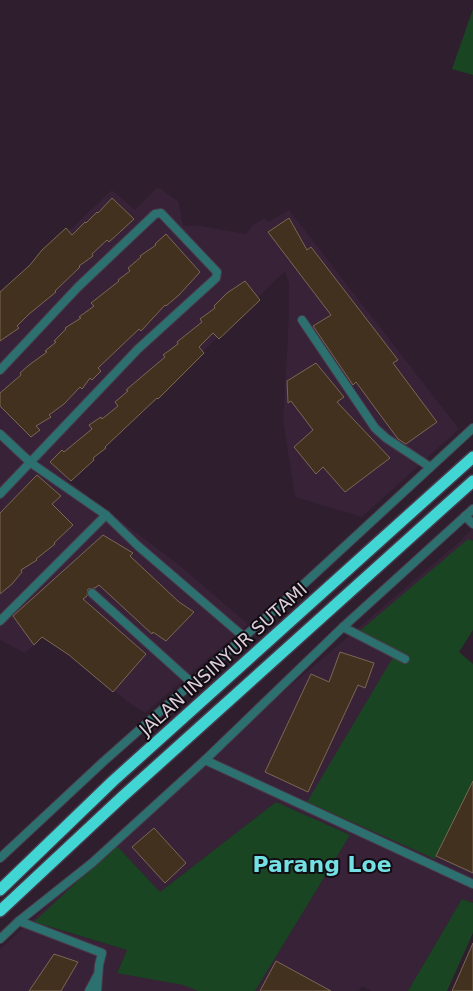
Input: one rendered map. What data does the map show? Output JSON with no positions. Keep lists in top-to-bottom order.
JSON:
{
  "streets": {
    "highway": ["JALAN INSINYUR SUTAMI"]
  },
  "districts": ["Parang Loe"]
}
